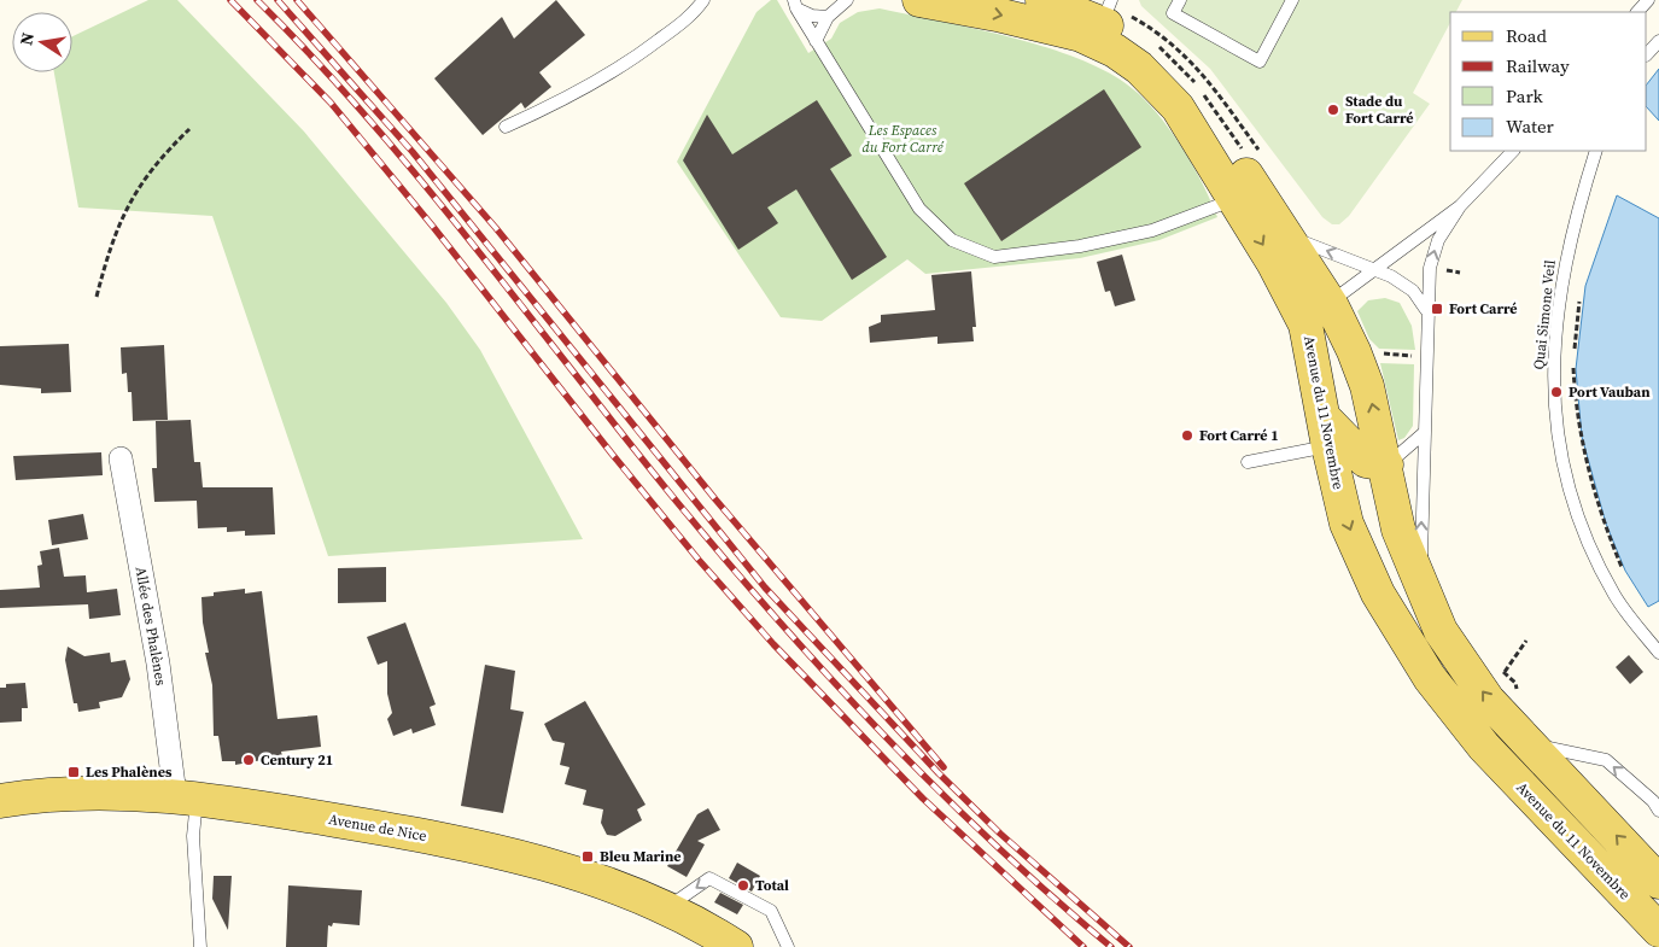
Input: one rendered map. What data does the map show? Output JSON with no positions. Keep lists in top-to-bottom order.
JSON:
{
  "streets": {
    "main road": ["Avenue du 11 Novembre", "Avenue de Nice"],
    "street": ["Allée des Phalènes"],
    "lane": ["Quai Simone Veil"]
  },
  "crossings": [
    ["Allée des Phalènes", "Avenue de Nice"]
  ],
  "parks": ["Les Espaces du Fort Carré"],
  "places": {
    "other": [
      "Stade du Fort Carré",
      "Port Vauban",
      "Fort Carré 1",
      "Century 21",
      "Total"
    ],
    "transit": ["Fort Carré", "Les Phalènes", "Bleu Marine"]
  },
  "legend": [
    "Road",
    "Railway",
    "Park",
    "Water"
  ],
  "north": "left"
}
